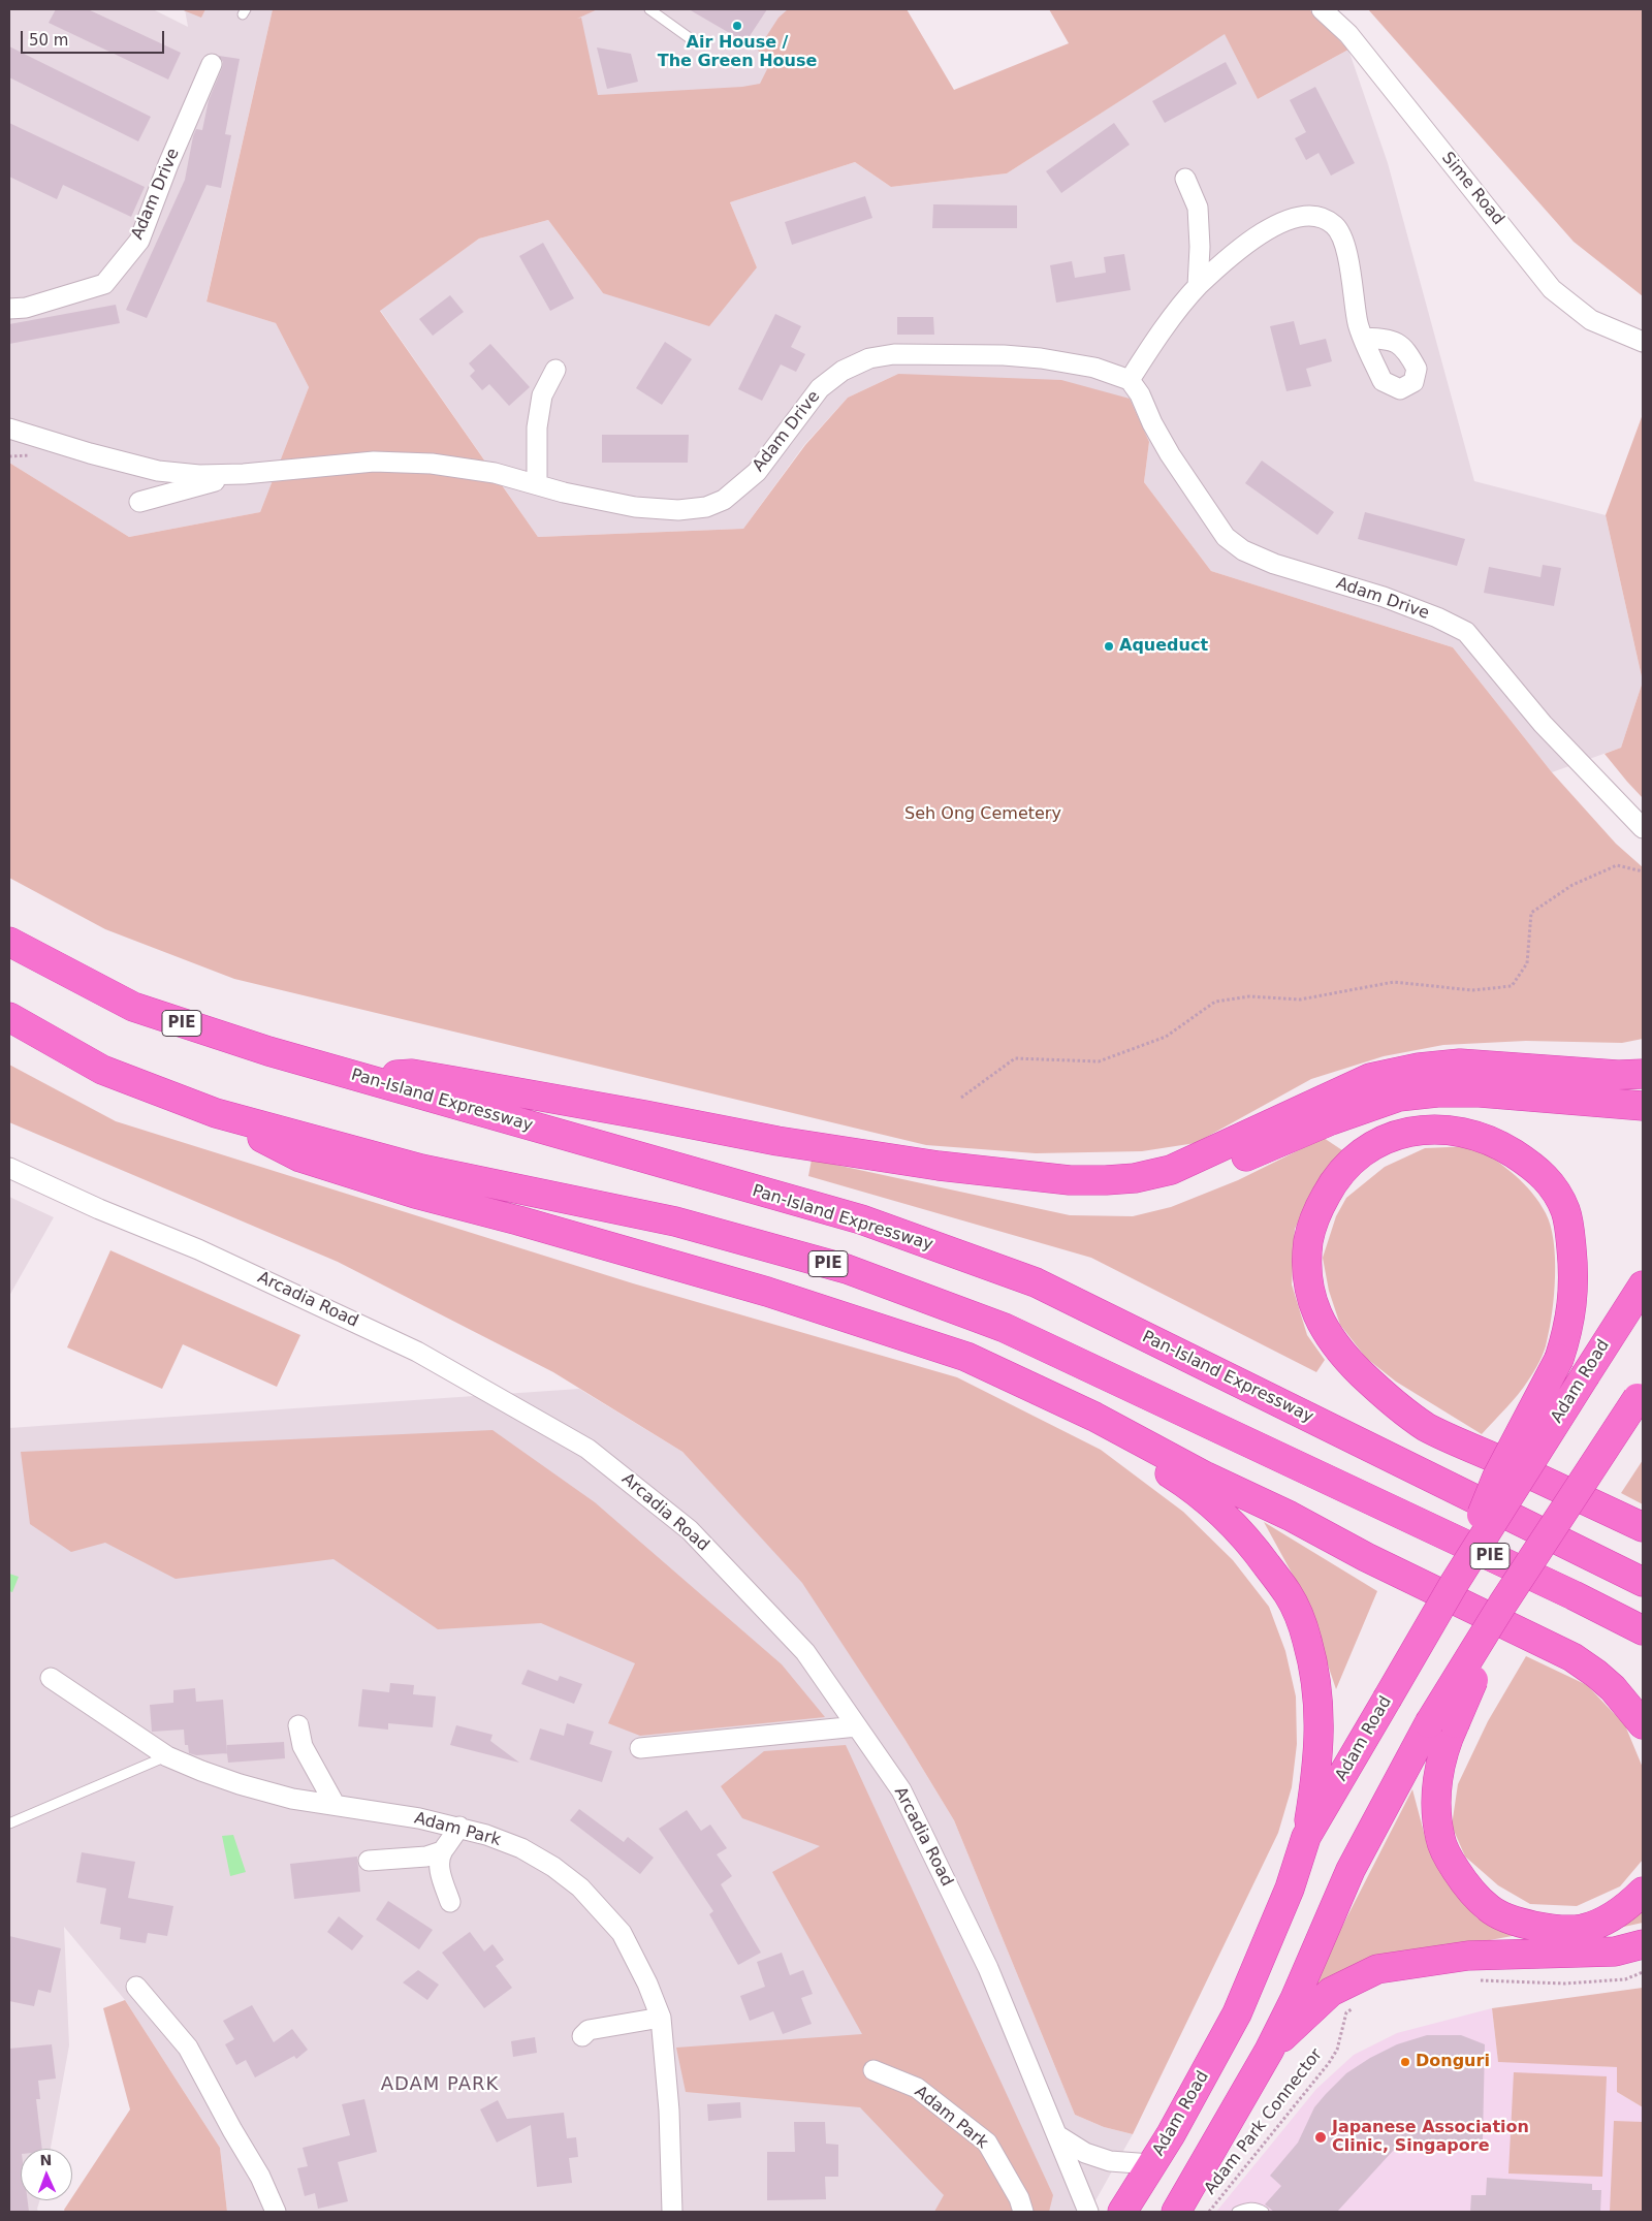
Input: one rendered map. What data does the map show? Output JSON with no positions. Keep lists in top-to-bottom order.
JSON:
{
  "streets": {
    "highway": ["PIE", "Pan-Island Expressway", "Adam Road"],
    "street": [
      "Sime Road",
      "Adam Drive",
      "Arcadia Road",
      "Adam Park"
    ],
    "path": ["Adam Park Connector"]
  },
  "districts": ["ADAM PARK"],
  "parks": ["Seh Ong Cemetery"],
  "places": [
    "Air House / The Green House",
    "Aqueduct",
    "Donguri",
    "Japanese Association Clinic, Singapore"
  ],
  "scale_bar": "50 m",
  "north": "top"
}
